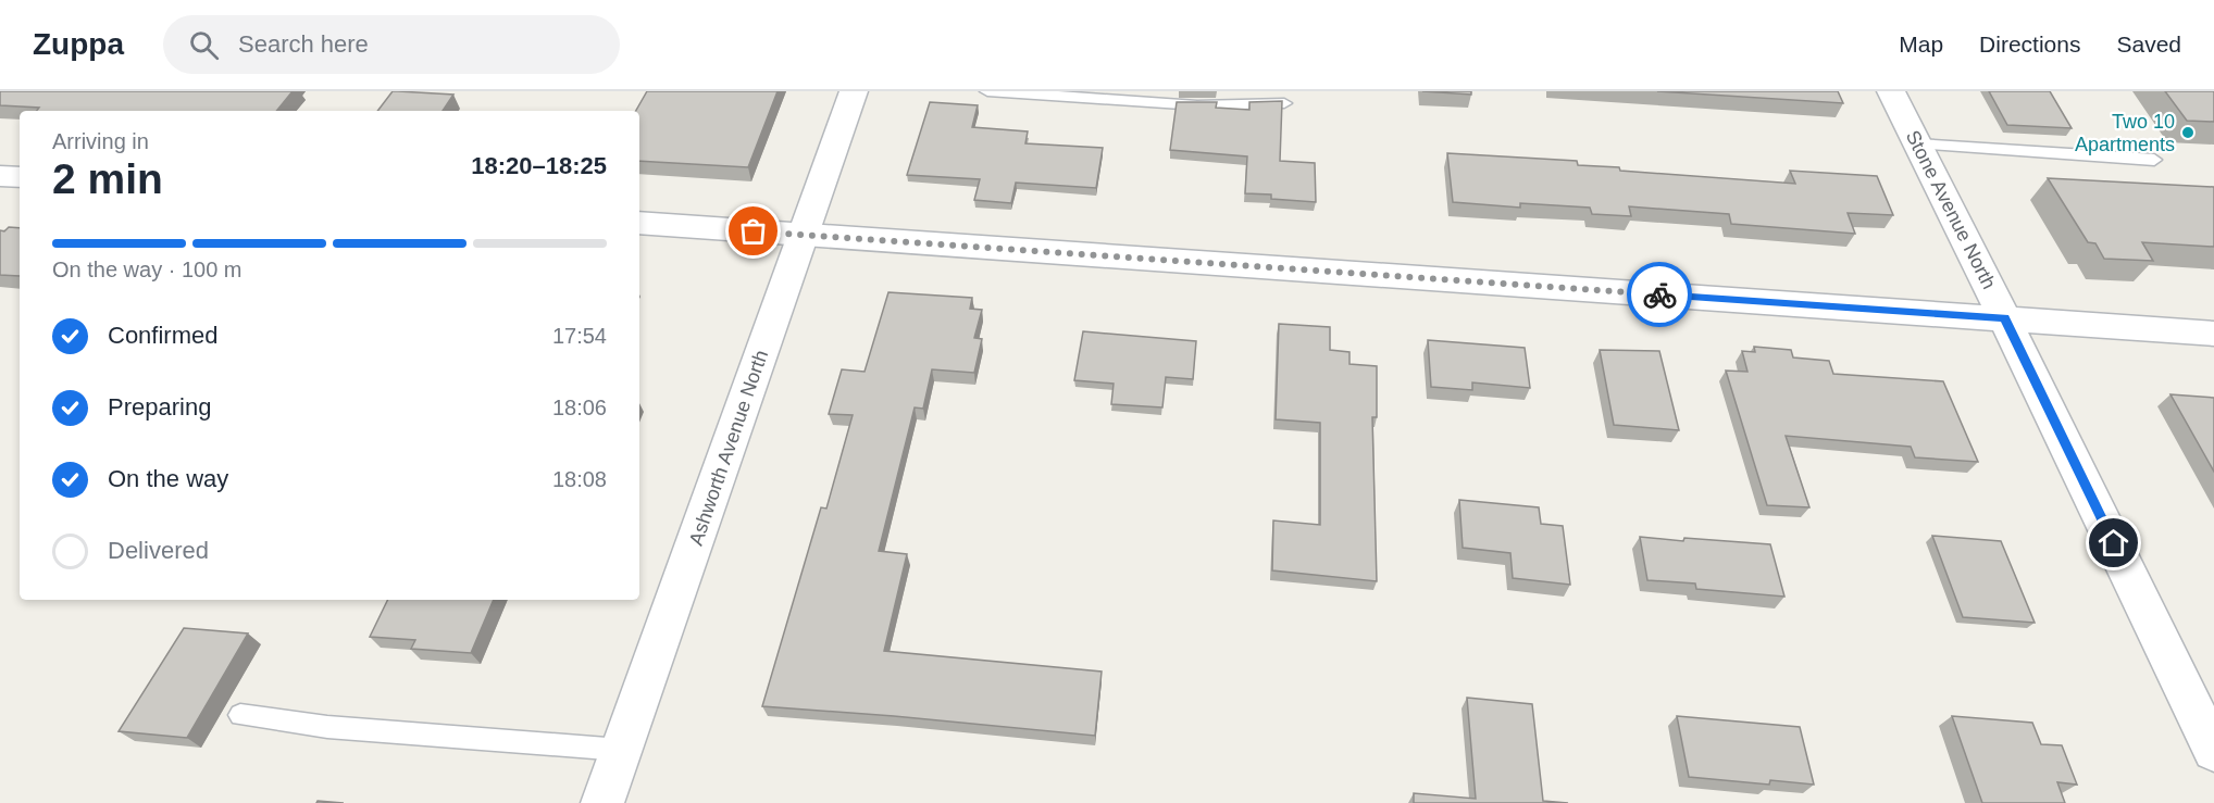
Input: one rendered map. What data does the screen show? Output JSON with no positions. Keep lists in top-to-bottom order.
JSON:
{
  "streets": {
    "street": ["Stone Avenue North", "Ashworth Avenue North"]
  },
  "places": ["Two 10 Apartments"],
  "page": {
    "header": "Zuppa",
    "search": "Search here",
    "nav": ["Map", "Directions", "Saved"],
    "heading": ["2 min", "Arriving in", "18:20–18:25"],
    "bar": "On the way · 100 m",
    "list": [
      ["Confirmed", "17:54"],
      ["Preparing", "18:06"],
      ["On the way", "18:08"],
      "Delivered"
    ]
  }
}
